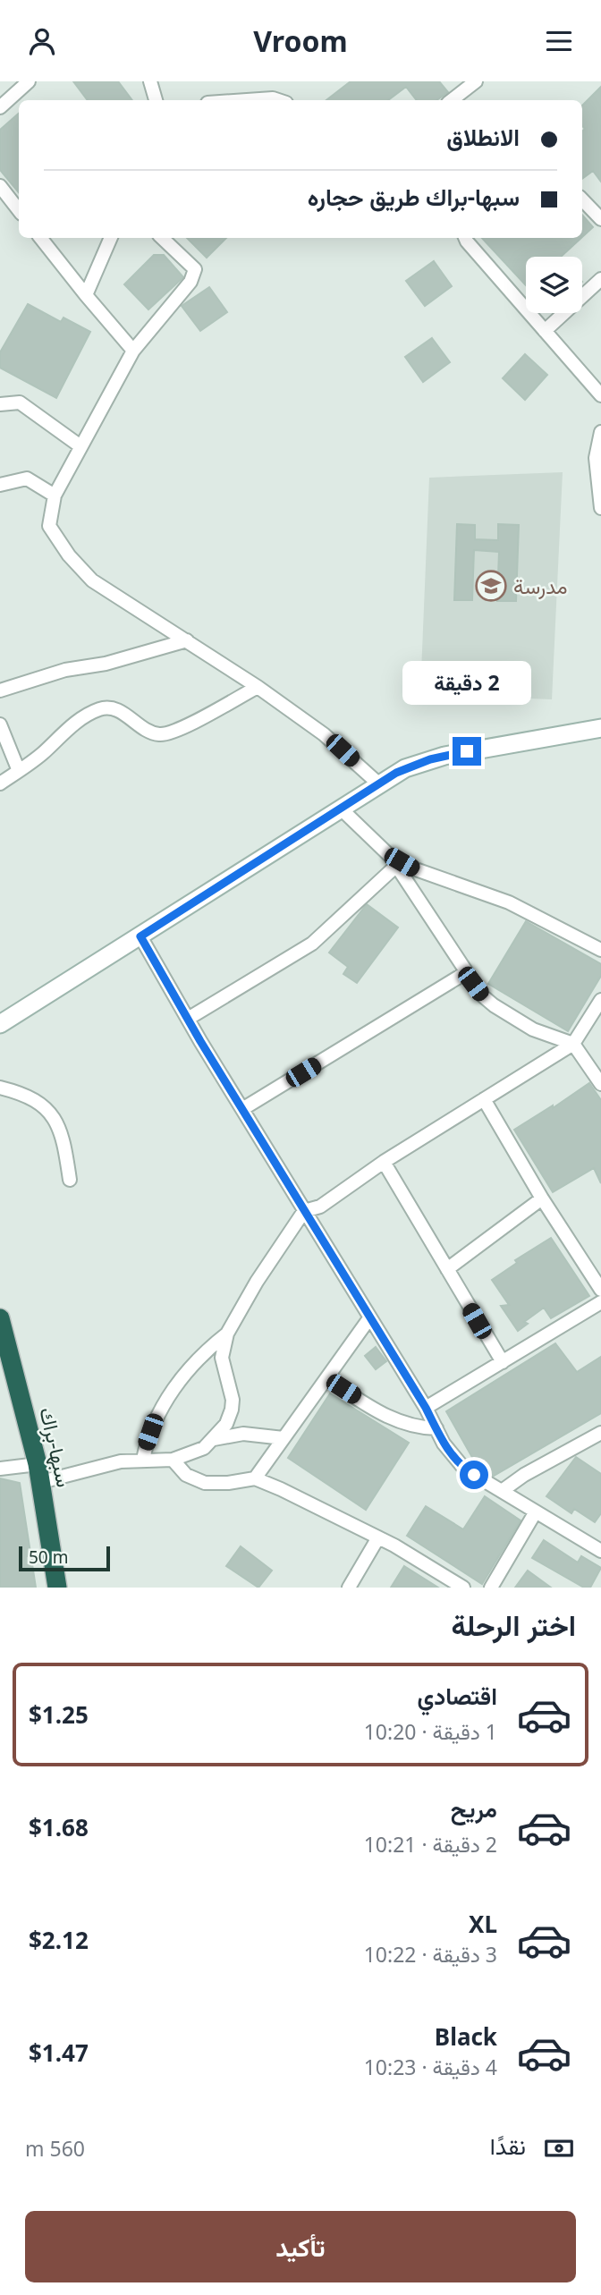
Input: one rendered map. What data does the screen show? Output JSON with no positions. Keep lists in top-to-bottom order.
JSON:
{
  "streets": {
    "highway": ["سبها-براك"]
  },
  "places": {
    "school or university": ["مدرسة"]
  },
  "scale_bar": "50 m",
  "page": {
    "header": "Vroom",
    "banner": ["الانطلاق", "سبها-براك طريق حجاره"],
    "bubble": "2 دقيقة",
    "scale": "50 m",
    "heading": "اختر الرحلة",
    "list": [
      {
        "name": "اقتصادي",
        "note": "1 دقيقة · 10:20",
        "value": "$1.25"
      },
      {
        "name": "مريح",
        "note": "2 دقيقة · 10:21",
        "value": "$1.68"
      },
      {
        "name": "XL",
        "note": "3 دقيقة · 10:22",
        "value": "$2.12"
      },
      {
        "name": "Black",
        "note": "4 دقيقة · 10:23",
        "value": "$1.47"
      }
    ],
    "pay": ["نقدًا", "560 m"],
    "buttons": "تأكيد"
  }
}
